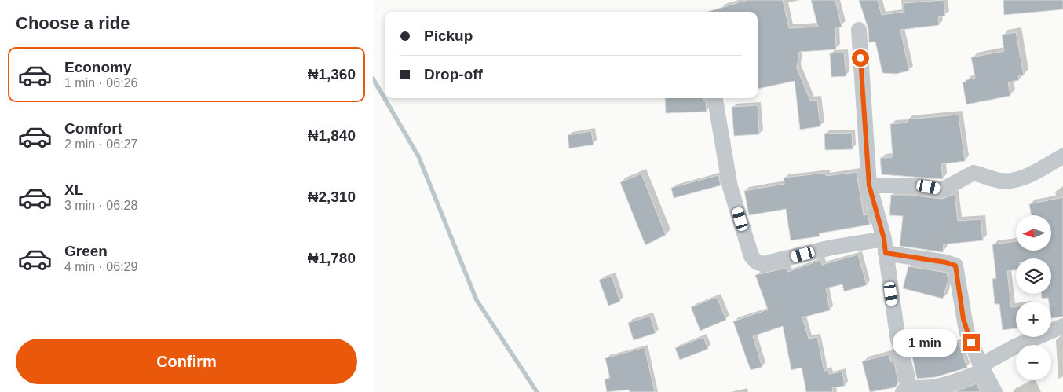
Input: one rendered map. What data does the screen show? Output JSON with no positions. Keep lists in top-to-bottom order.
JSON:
{
  "north": "left",
  "page": {
    "heading": "Choose a ride",
    "banner": ["Pickup", "Drop-off"],
    "list": [
      {
        "name": "Economy",
        "note": "1 min · 06:26",
        "value": "₦1,360"
      },
      {
        "name": "Comfort",
        "note": "2 min · 06:27",
        "value": "₦1,840"
      },
      {
        "name": "XL",
        "note": "3 min · 06:28",
        "value": "₦2,310"
      },
      {
        "name": "Green",
        "note": "4 min · 06:29",
        "value": "₦1,780"
      }
    ],
    "map_buttons": ["+", "−"],
    "bubble": "1 min",
    "buttons": "Confirm"
  }
}
